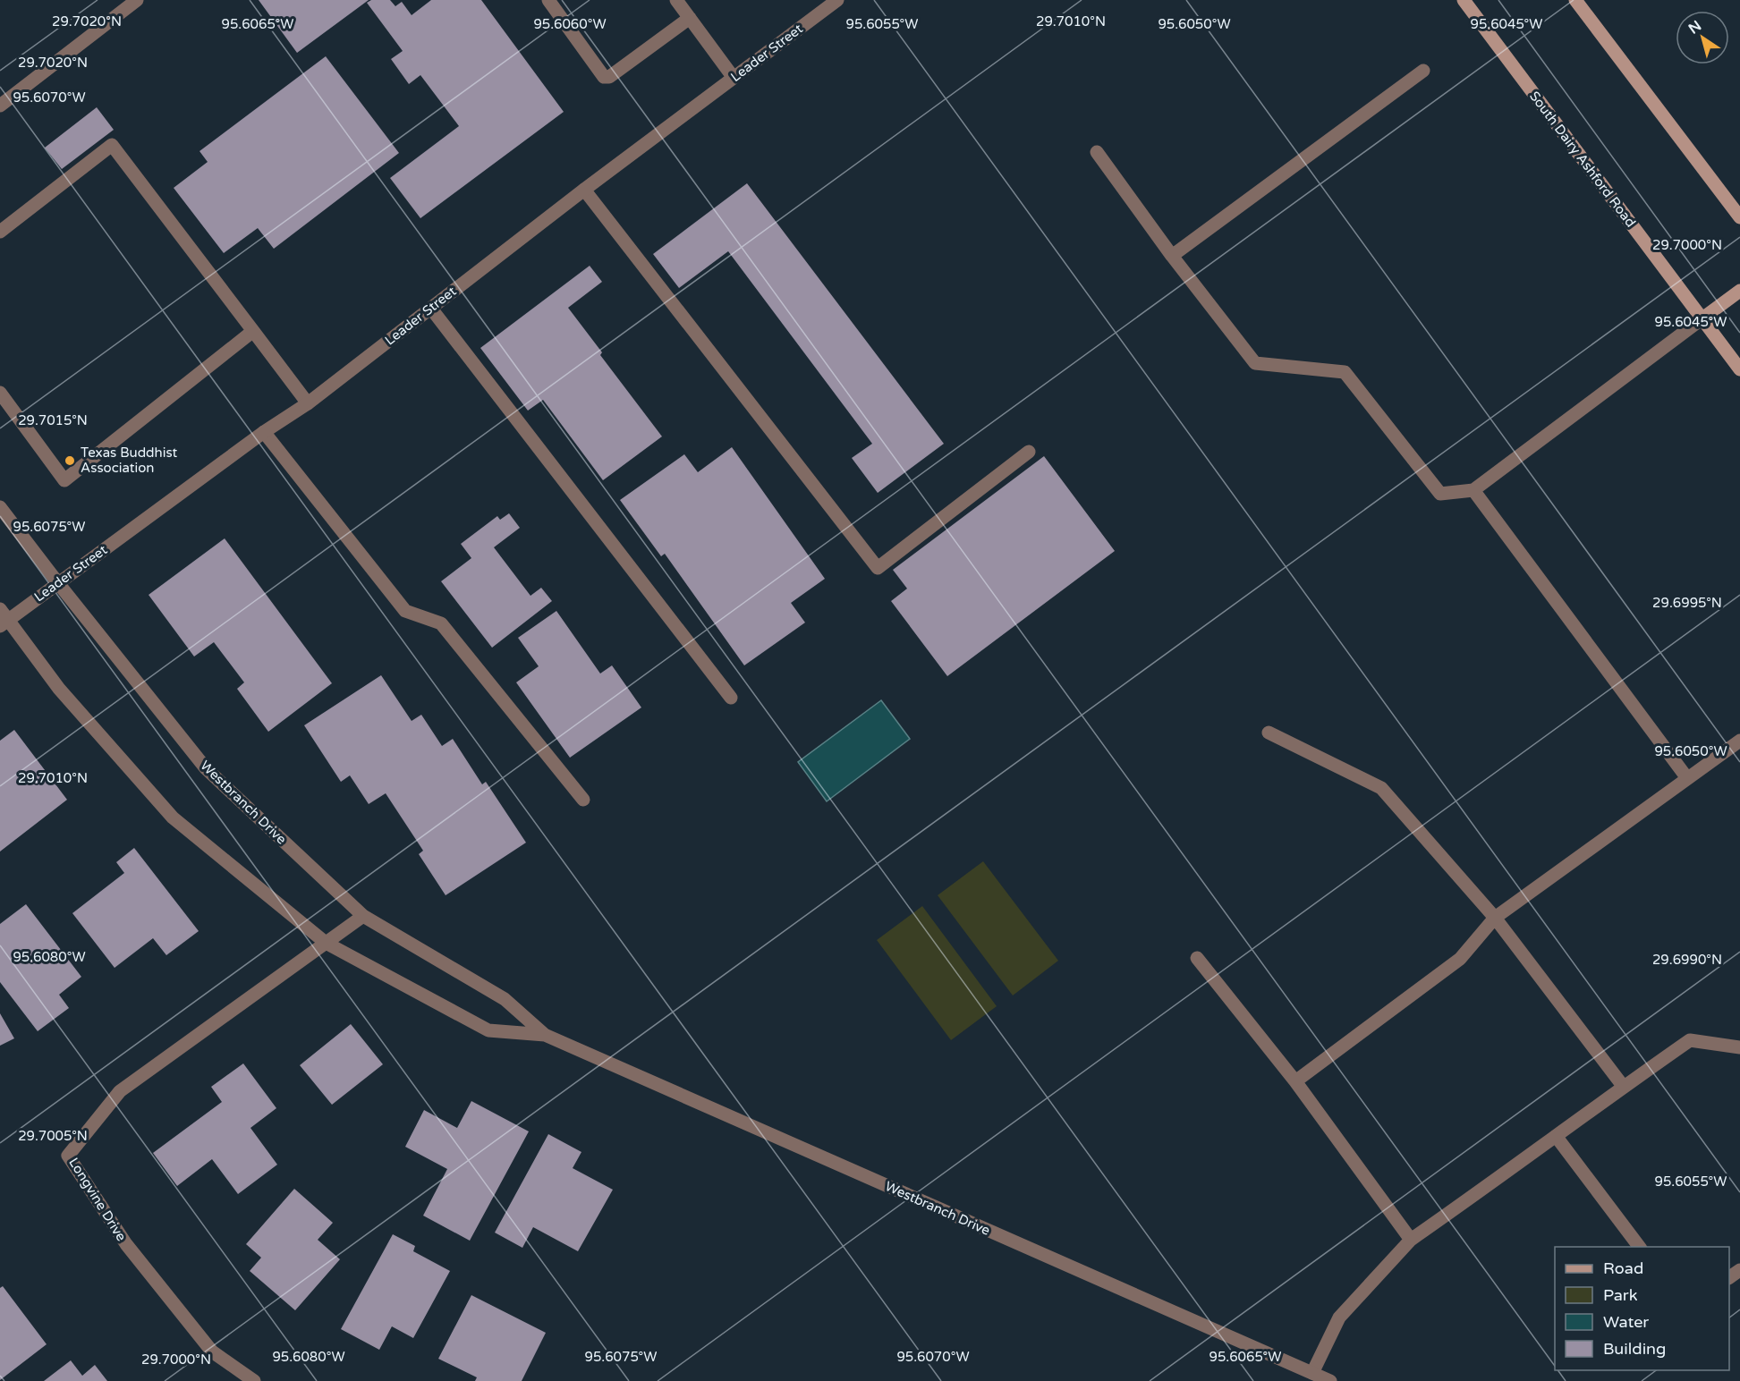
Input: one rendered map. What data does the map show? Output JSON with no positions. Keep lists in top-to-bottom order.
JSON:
{
  "streets": {
    "main road": ["South Dairy Ashford Road"],
    "street": ["Leader Street", "Westbranch Drive", "Longvine Drive"]
  },
  "crossings": [
    ["Leader Street", "Westbranch Drive"],
    ["Westbranch Drive", "Longvine Drive"]
  ],
  "places": ["Texas Buddhist Association"],
  "legend": [
    "Road",
    "Park",
    "Water",
    "Building"
  ],
  "north": "top left",
  "coordinates": [
    "29.7020°N",
    "29.7010°N",
    "95.6065°W",
    "95.6060°W",
    "95.6055°W",
    "95.6050°W",
    "95.6045°W",
    "95.6070°W",
    "29.7000°N",
    "29.7015°N",
    "95.6075°W",
    "29.6995°N",
    "95.6080°W",
    "29.6990°N",
    "29.7005°N"
  ]
}
